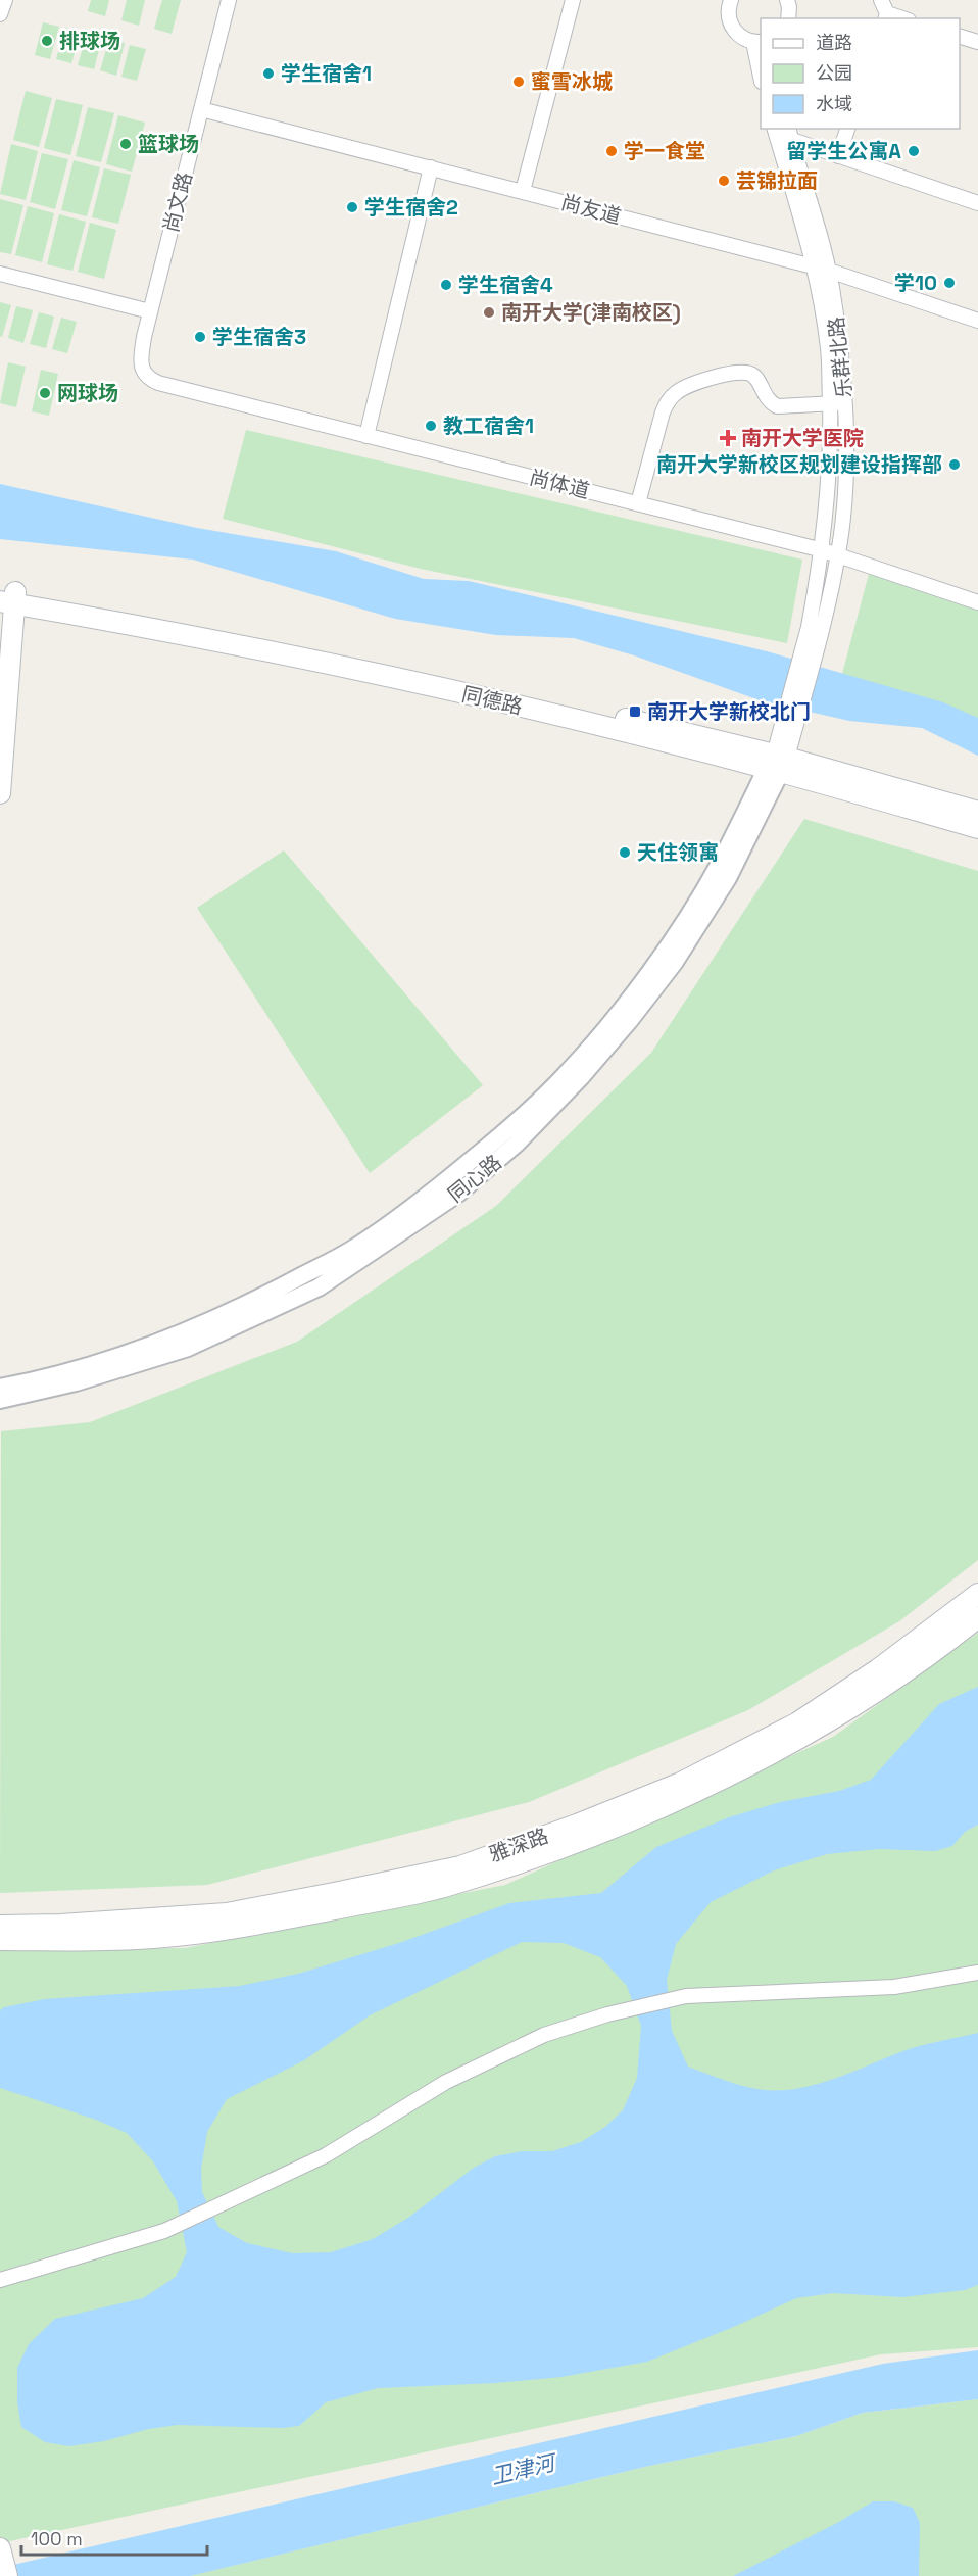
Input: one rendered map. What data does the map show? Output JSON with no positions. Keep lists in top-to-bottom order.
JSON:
{
  "streets": {
    "main road": ["同德路", "雅深路"],
    "street": [
      "尚文路",
      "尚友道",
      "乐群北路",
      "尚体道",
      "同心路"
    ]
  },
  "crossings": [
    ["尚文路", "尚友道"],
    ["尚文路", "尚体道"],
    ["尚友道", "乐群北路"],
    ["乐群北路", "尚体道"],
    ["乐群北路", "同德路"],
    ["乐群北路", "同心路"],
    ["同德路", "同心路"]
  ],
  "water": ["卫津河"],
  "places": {
    "other": [
      "排球场",
      "学生宿舍1",
      "蜜雪冰城",
      "篮球场",
      "学一食堂",
      "留学生公寓A",
      "芸锦拉面",
      "学生宿舍2",
      "学10",
      "学生宿舍4",
      "南开大学(津南校区)",
      "学生宿舍3",
      "网球场",
      "教工宿舍1",
      "南开大学新校区规划建设指挥部",
      "天住领寓"
    ],
    "health": ["南开大学医院"],
    "transit": ["南开大学新校北门"]
  },
  "legend": ["道路", "公园", "水域"],
  "scale_bar": "100 m"
}
